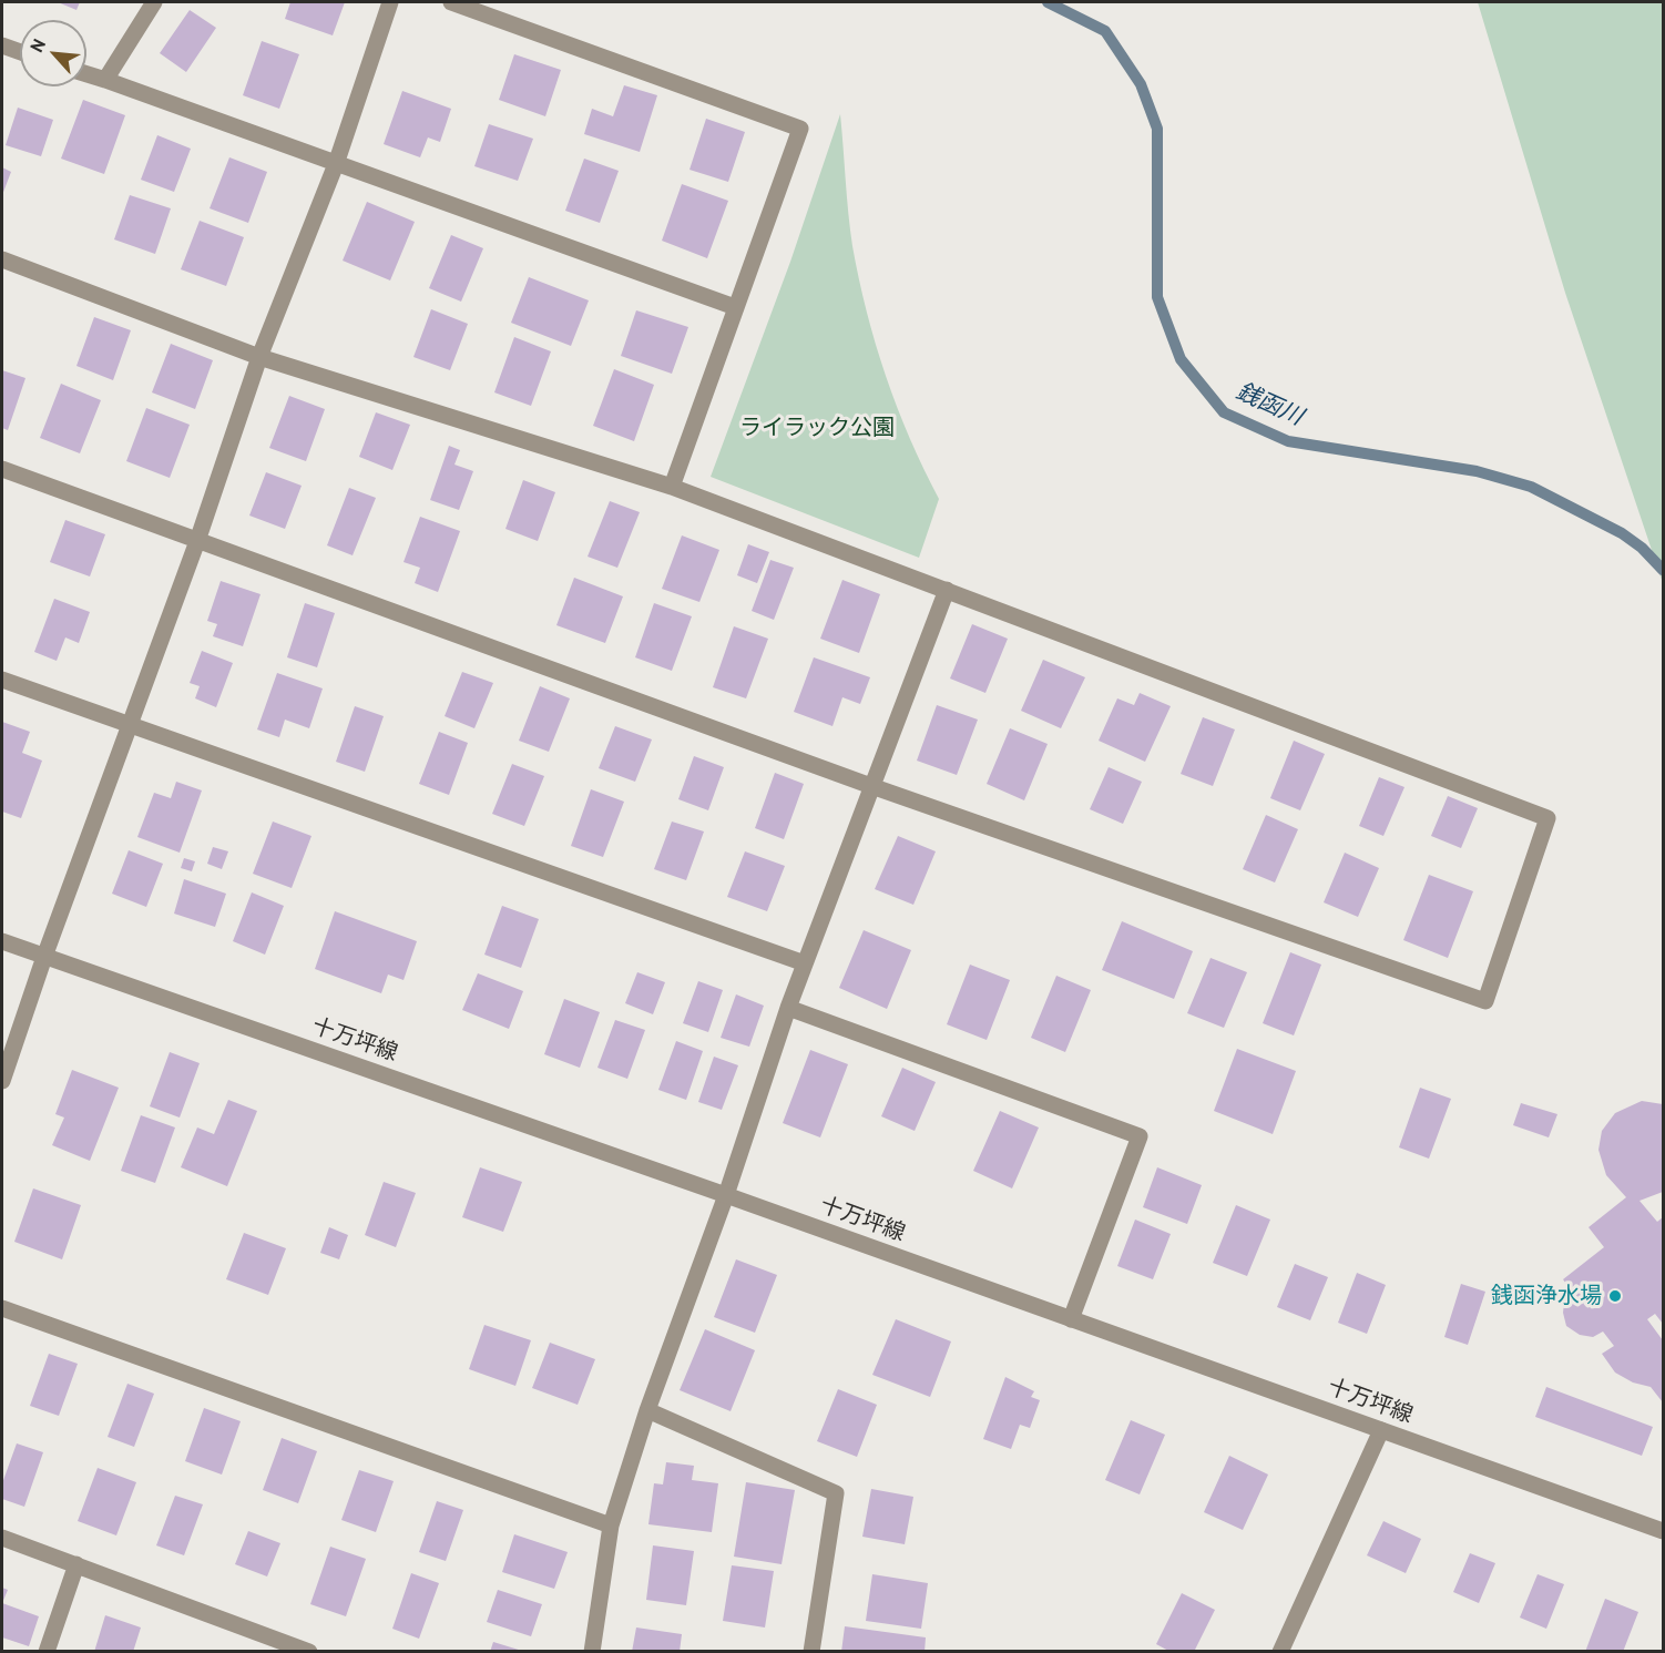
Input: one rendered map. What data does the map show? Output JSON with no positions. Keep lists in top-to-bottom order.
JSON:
{
  "streets": {
    "street": ["十万坪線"]
  },
  "water": ["銭函川"],
  "parks": ["ライラック公園"],
  "places": ["銭函浄水場"],
  "north": "top left"
}
